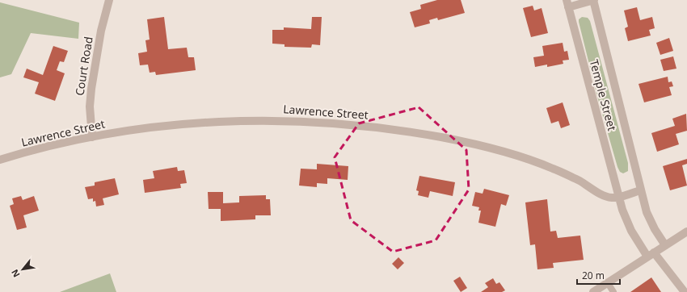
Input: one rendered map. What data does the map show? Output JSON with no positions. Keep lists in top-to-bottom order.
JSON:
{
  "streets": {
    "street": ["Court Road", "Temple Street", "Lawrence Street"]
  },
  "crossings": [
    ["Court Road", "Lawrence Street"],
    ["Temple Street", "Lawrence Street"]
  ],
  "scale_bar": "20 m",
  "north": "bottom left"
}
